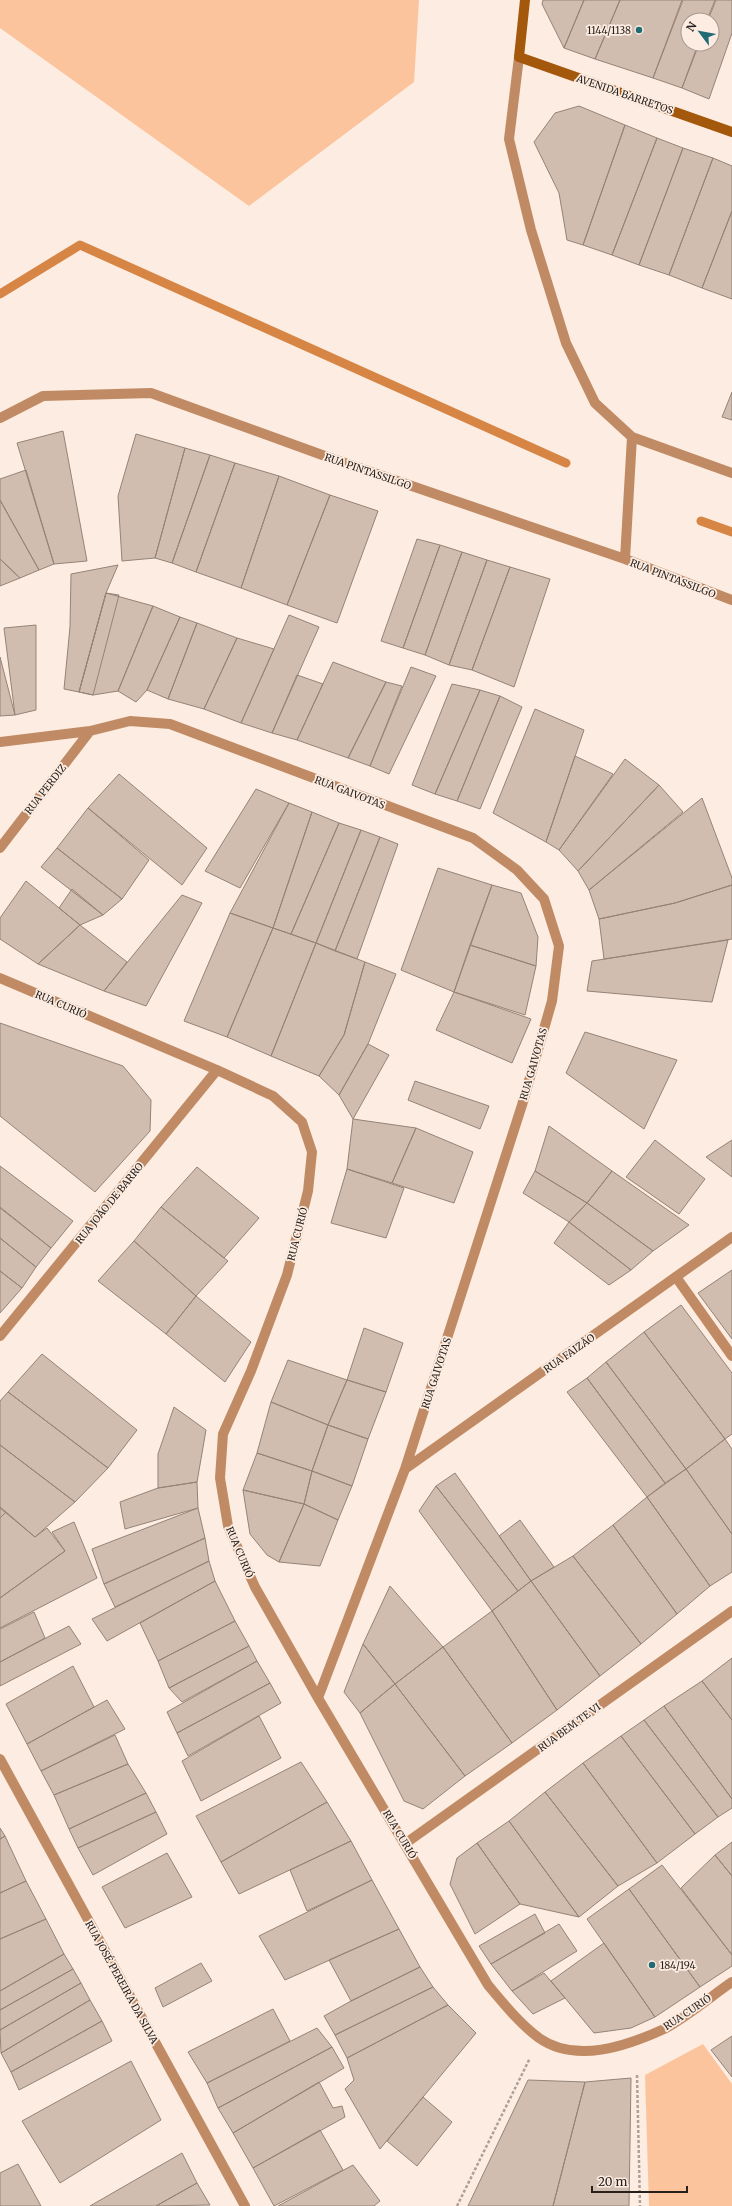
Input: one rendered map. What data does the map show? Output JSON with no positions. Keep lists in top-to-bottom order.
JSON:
{
  "streets": {
    "street": [
      "AVENIDA BARRETOS",
      "RUA PINTASSILGO",
      "RUA PERDIZ",
      "RUA GAIVOTAS",
      "RUA CURIÓ",
      "RUA JOÃO DE BARRO",
      "RUA FAIZÃO",
      "RUA BEM TE VI",
      "RUA JOSÉ PEREIRA DA SILVA"
    ]
  },
  "crossings": [
    ["RUA PERDIZ", "RUA GAIVOTAS"],
    ["RUA GAIVOTAS", "RUA CURIÓ"],
    ["RUA GAIVOTAS", "RUA FAIZÃO"],
    ["RUA CURIÓ", "RUA JOÃO DE BARRO"],
    ["RUA CURIÓ", "RUA BEM TE VI"]
  ],
  "places": ["1144/1138", "184/194"],
  "scale_bar": "20 m",
  "north": "top left"
}
